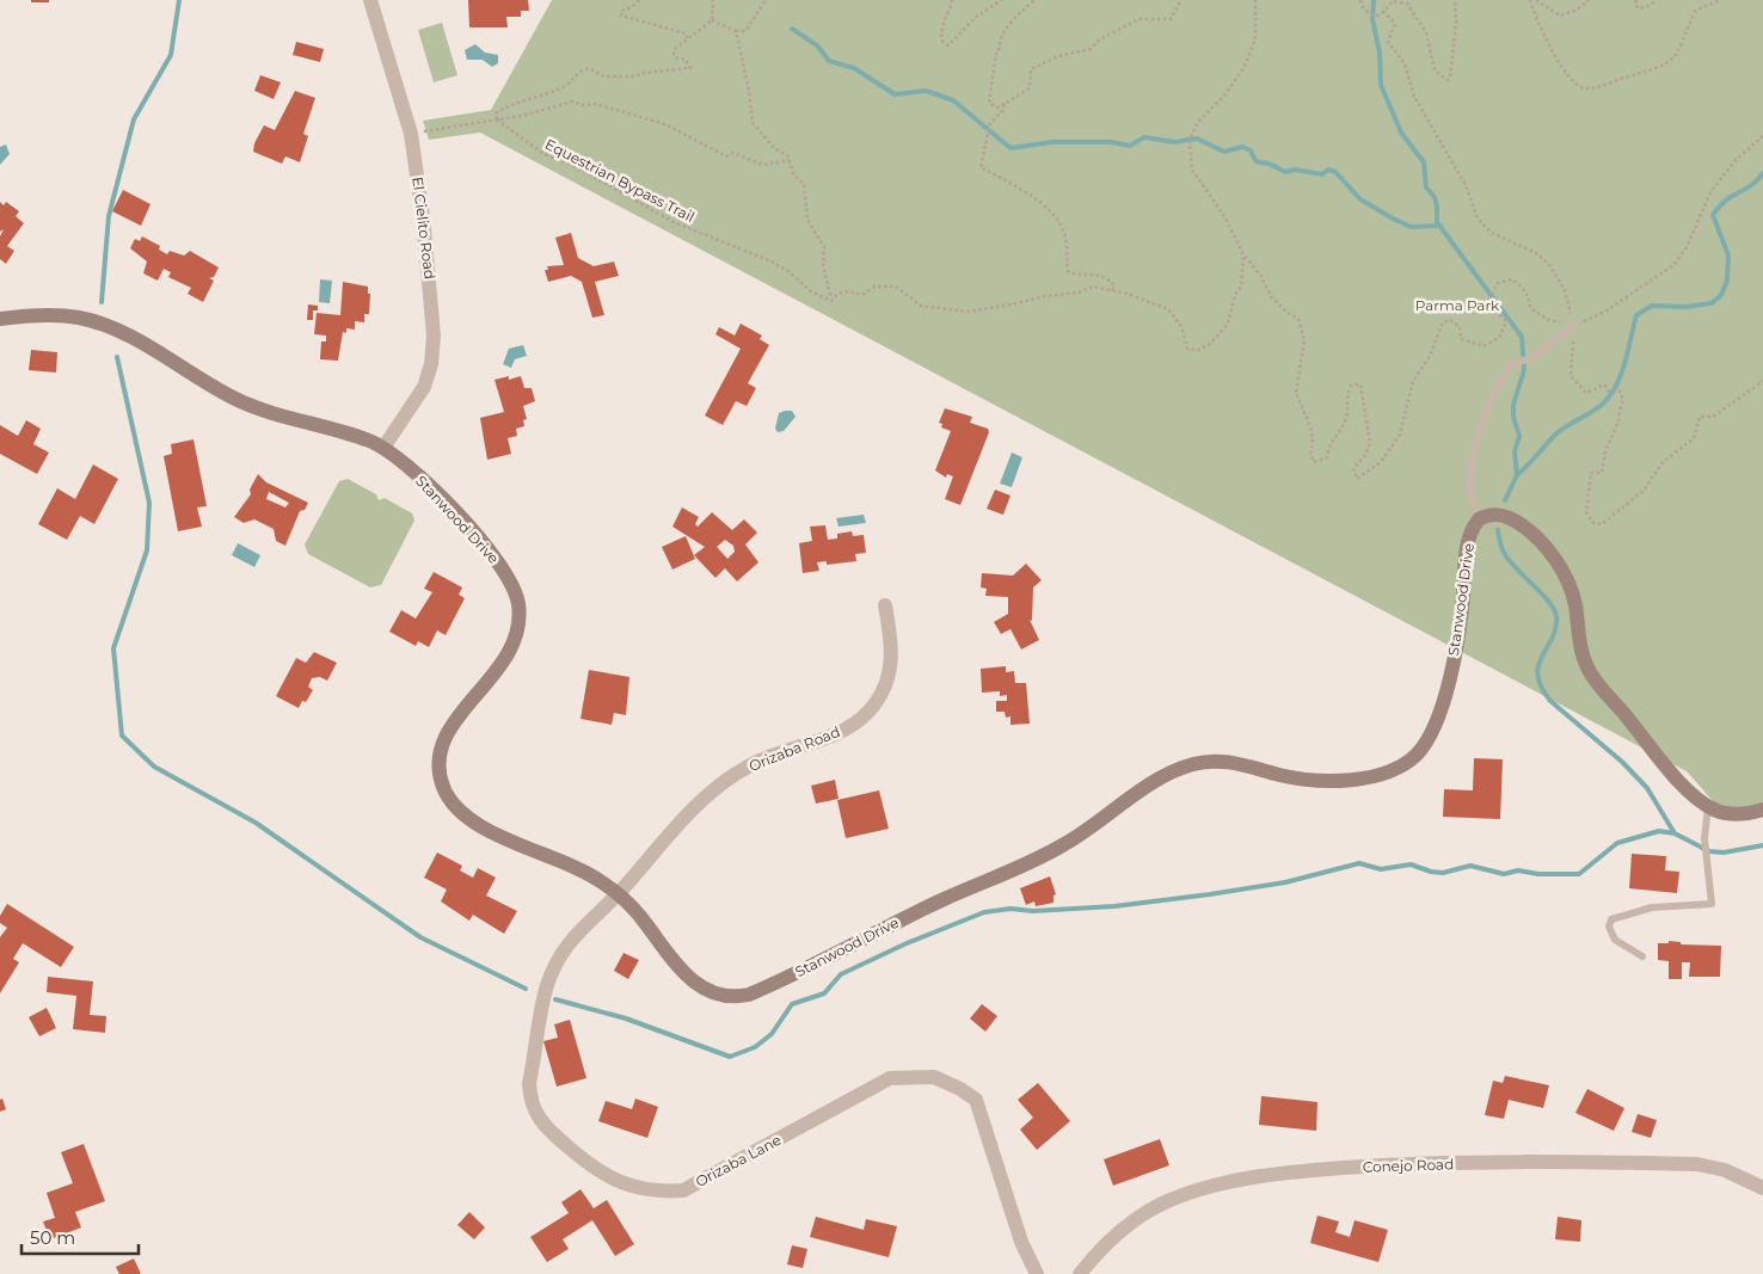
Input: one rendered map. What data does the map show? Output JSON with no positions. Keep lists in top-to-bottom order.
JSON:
{
  "streets": {
    "main road": ["Stanwood Drive"],
    "street": [
      "El Cielito Road",
      "Orizaba Road",
      "Orizaba Lane",
      "Conejo Road"
    ],
    "path": ["Equestrian Bypass Trail"]
  },
  "crossings": [
    ["El Cielito Road", "Stanwood Drive"],
    ["Stanwood Drive", "Orizaba Road"],
    ["Stanwood Drive", "Orizaba Lane"],
    ["Orizaba Road", "Orizaba Lane"]
  ],
  "parks": ["Parma Park"],
  "scale_bar": "50 m"
}
